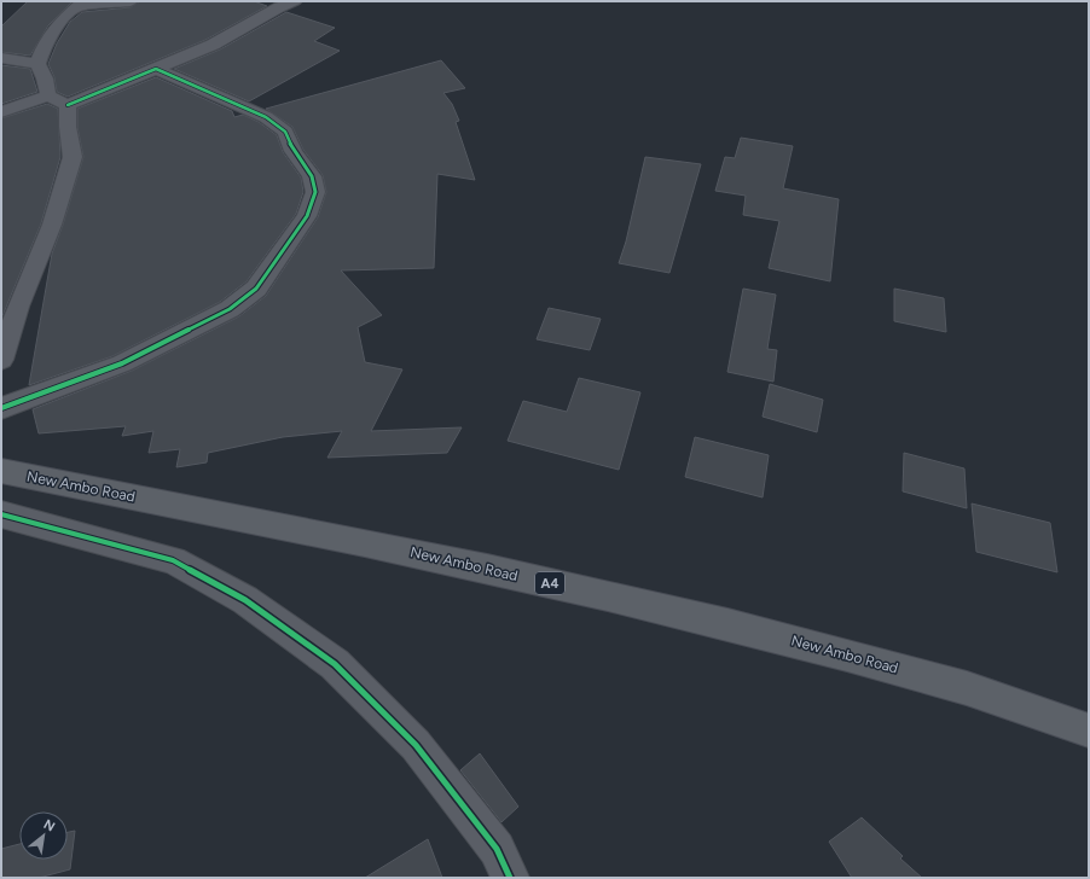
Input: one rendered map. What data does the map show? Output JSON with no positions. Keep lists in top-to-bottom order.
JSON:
{
  "streets": {
    "main road": ["New Ambo Road", "A4"]
  },
  "north": "top right"
}
